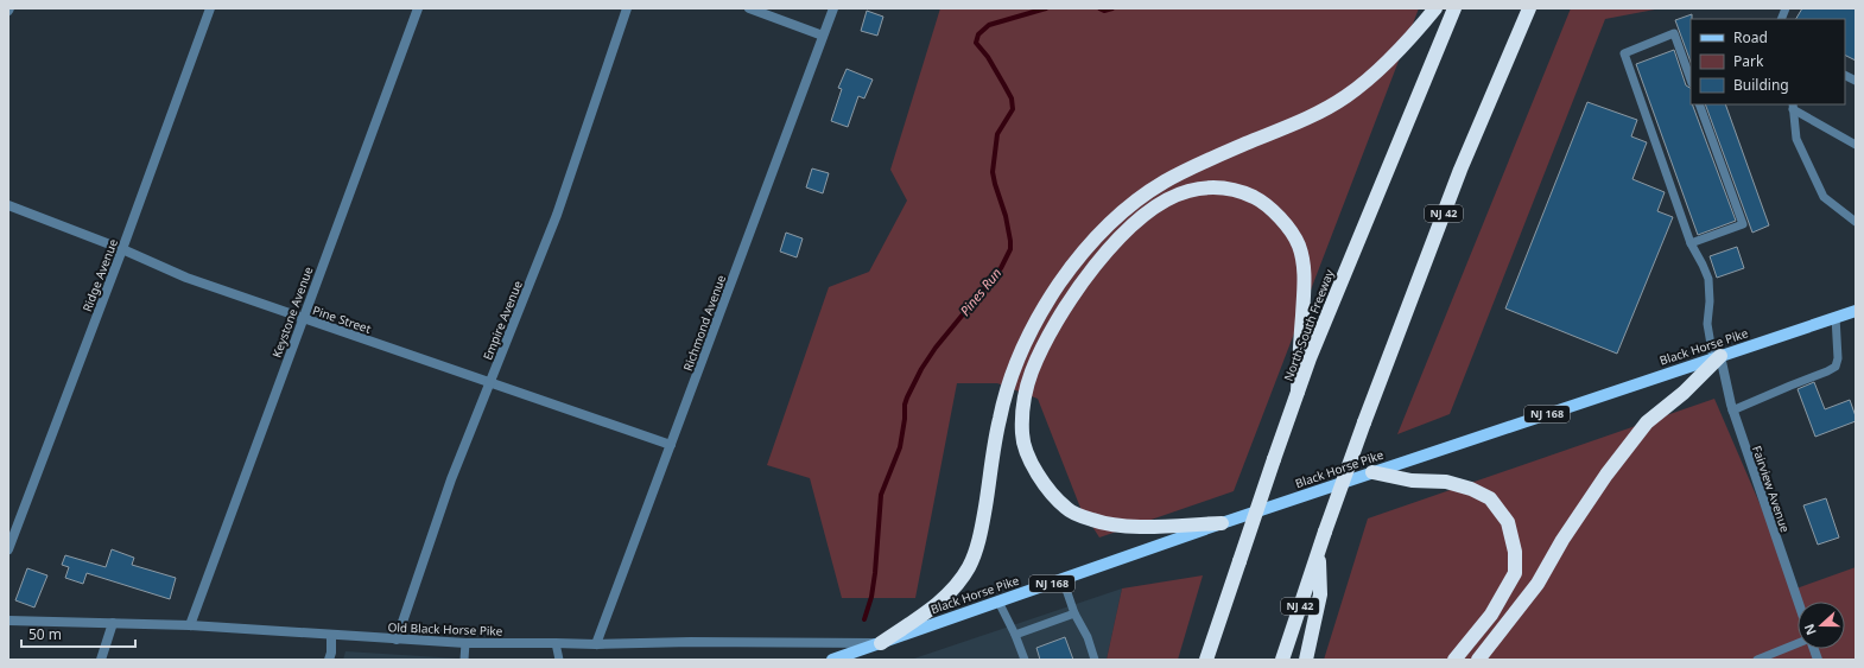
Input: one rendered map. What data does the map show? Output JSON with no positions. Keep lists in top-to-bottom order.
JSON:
{
  "streets": {
    "highway": ["NJ 42", "North-South Freeway"],
    "main road": ["Black Horse Pike", "NJ 168"],
    "street": [
      "Ridge Avenue",
      "Keystone Avenue",
      "Pine Street",
      "Empire Avenue",
      "Richmond Avenue",
      "Fairview Avenue",
      "Old Black Horse Pike"
    ]
  },
  "crossings": [
    ["Ridge Avenue", "Pine Street"],
    ["Keystone Avenue", "Pine Street"],
    ["Keystone Avenue", "Old Black Horse Pike"],
    ["Pine Street", "Empire Avenue"],
    ["Pine Street", "Richmond Avenue"],
    ["Empire Avenue", "Old Black Horse Pike"],
    ["Richmond Avenue", "Old Black Horse Pike"],
    ["Black Horse Pike", "Fairview Avenue"],
    ["Black Horse Pike", "Old Black Horse Pike"]
  ],
  "water": ["Pines Run"],
  "legend": ["Road", "Park", "Building"],
  "scale_bar": "50 m",
  "north": "left"
}
